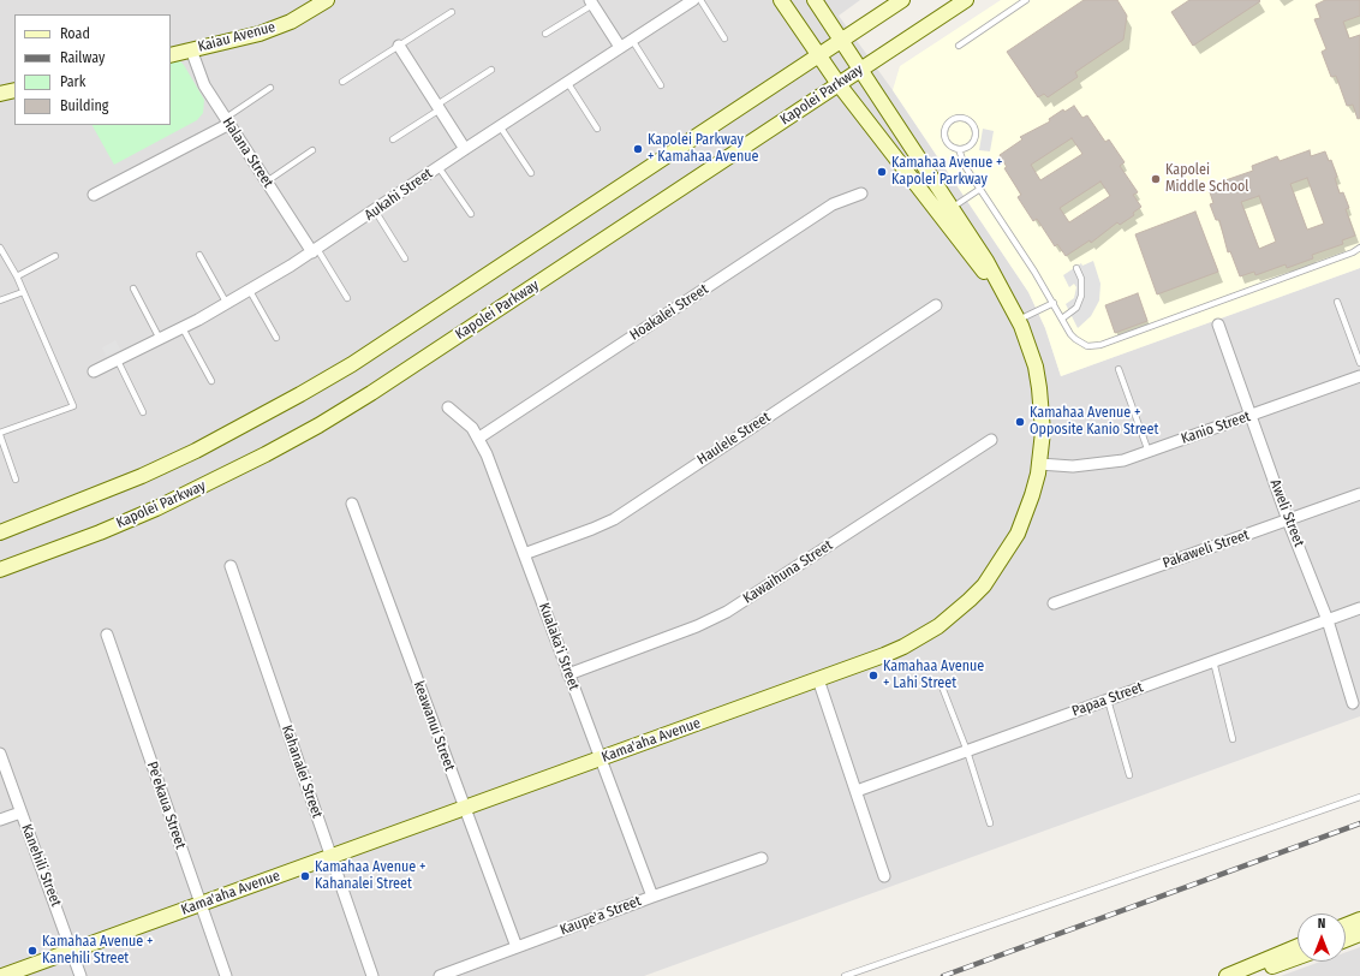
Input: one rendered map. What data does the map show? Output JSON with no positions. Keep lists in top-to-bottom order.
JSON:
{
  "streets": {
    "main road": ["Kaiau Avenue", "Kapolei Parkway", "Kama'aha Avenue"],
    "street": [
      "Halana Street",
      "Aukahi Street",
      "Hoakalei Street",
      "Kanio Street",
      "Haulele Street",
      "Aweli Street",
      "Pakaweli Street",
      "Kawaihuna Street",
      "Kualaka'i Street",
      "Papaa Street",
      "keawanui Street",
      "Kahanalei Street",
      "Pe'ekaua Street",
      "Kanehili Street",
      "Kaupe'a Street"
    ]
  },
  "crossings": [
    ["Kaiau Avenue", "Halana Street"],
    ["Kapolei Parkway", "Kama'aha Avenue"],
    ["Halana Street", "Aukahi Street"],
    ["Hoakalei Street", "Kualaka'i Street"],
    ["Kanio Street", "Aweli Street"],
    ["Kanio Street", "Kama'aha Avenue"],
    ["Haulele Street", "Kualaka'i Street"],
    ["Aweli Street", "Pakaweli Street"],
    ["Aweli Street", "Papaa Street"],
    ["Kawaihuna Street", "Kualaka'i Street"],
    ["Kualaka'i Street", "Kama'aha Avenue"],
    ["Kualaka'i Street", "Kaupe'a Street"],
    ["keawanui Street", "Kama'aha Avenue"],
    ["keawanui Street", "Kaupe'a Street"],
    ["Kama'aha Avenue", "Kahanalei Street"],
    ["Kama'aha Avenue", "Pe'ekaua Street"],
    ["Kama'aha Avenue", "Kanehili Street"]
  ],
  "places": [
    "Kapolei Parkway + Kamahaa Avenue",
    "Kamahaa Avenue + Kapolei Parkway",
    "Kapolei Middle School",
    "Kamahaa Avenue + Opposite Kanio Street",
    "Kamahaa Avenue + Lahi Street",
    "Kamahaa Avenue + Kahanalei Street",
    "Kamahaa Avenue + Kanehili Street"
  ],
  "legend": [
    "Road",
    "Railway",
    "Park",
    "Building"
  ],
  "north": "top"
}
